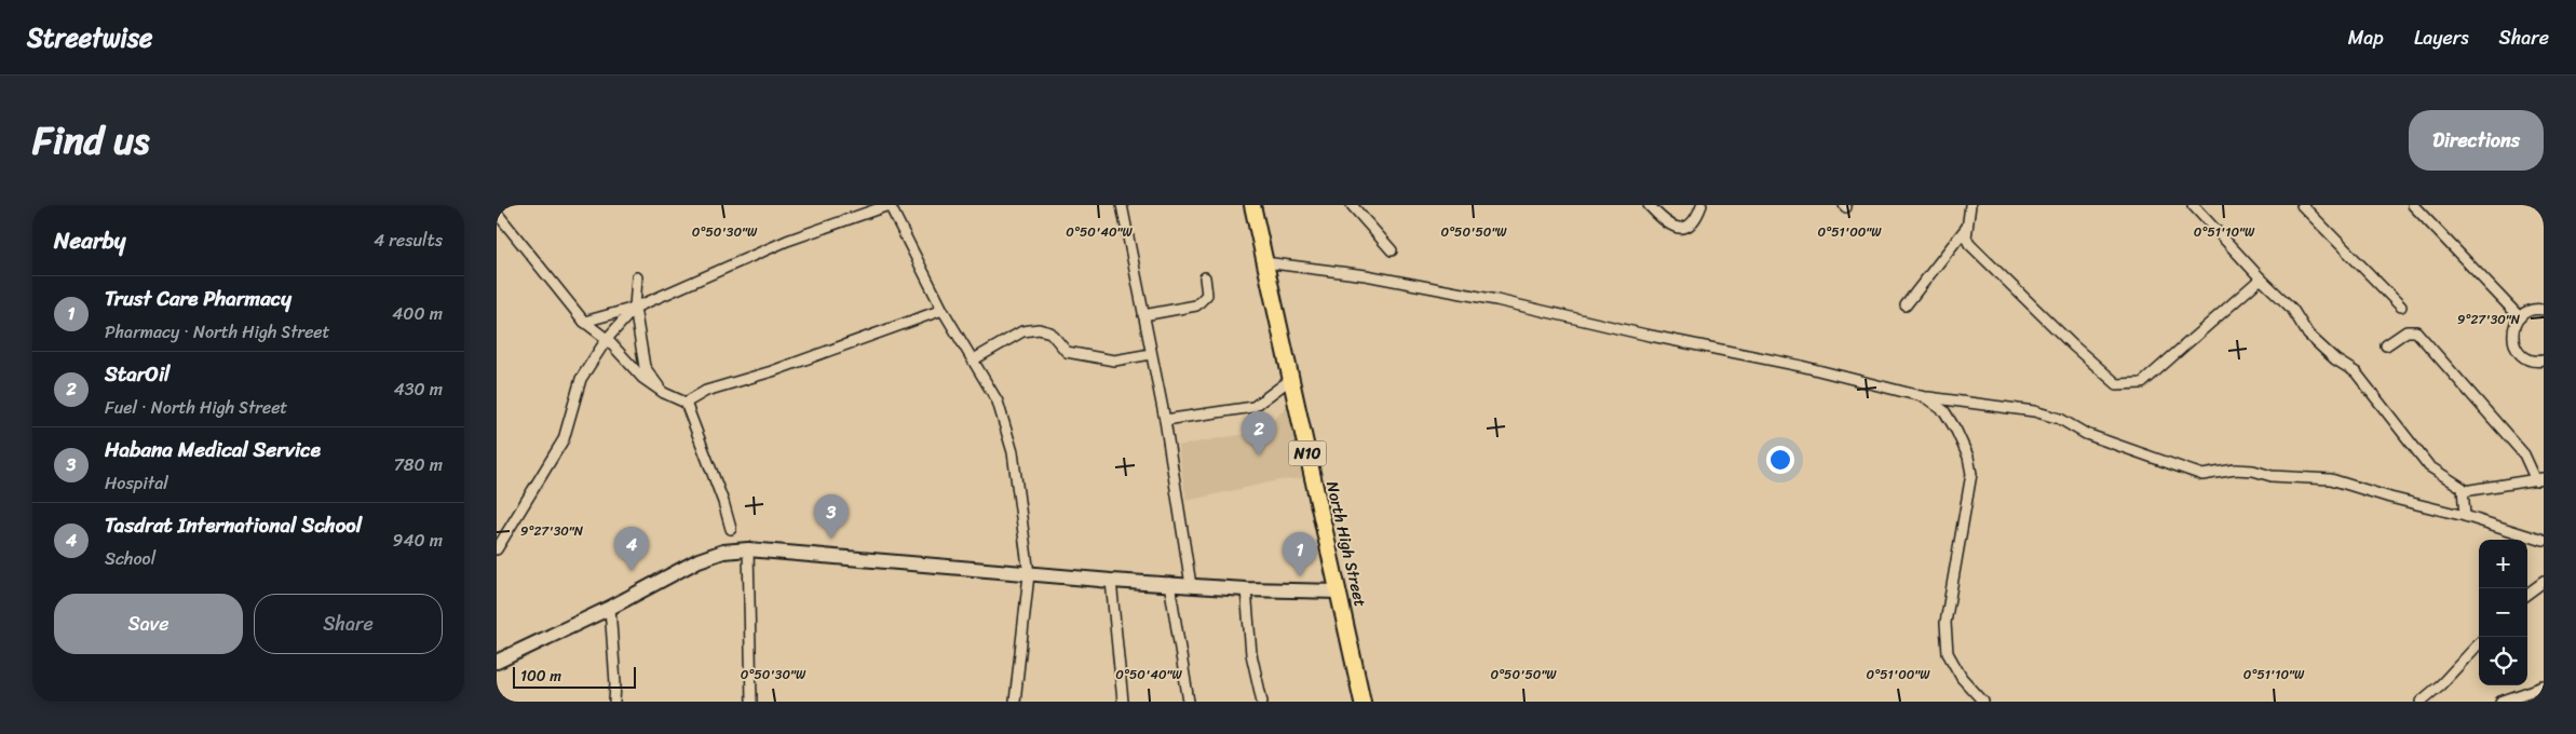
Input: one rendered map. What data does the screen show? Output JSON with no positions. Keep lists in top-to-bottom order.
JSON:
{
  "streets": {
    "highway": ["N10", "North High Street"]
  },
  "scale_bar": "100 m",
  "page": {
    "header": "Streetwise",
    "nav": ["Map", "Layers", "Share"],
    "title": "Find us",
    "buttons": [
      "Directions",
      ["Save", "Share"]
    ],
    "heading": ["Nearby", "4 results"],
    "list": [
      {
        "mark": "1",
        "name": "Trust Care Pharmacy",
        "note": "Pharmacy · North High Street",
        "value": "400 m"
      },
      {
        "mark": "2",
        "name": "StarOil",
        "note": "Fuel · North High Street",
        "value": "430 m"
      },
      {
        "mark": "3",
        "name": "Habana Medical Service",
        "note": "Hospital",
        "value": "780 m"
      },
      {
        "mark": "4",
        "name": "Tasdrat International School",
        "note": "School",
        "value": "940 m"
      }
    ],
    "pins": [
      "2",
      "3",
      "4",
      "1"
    ],
    "map_buttons": ["+", "−"],
    "scale": "100 m"
  },
  "coordinates": [
    "0°50'30\"W",
    "0°50'40\"W",
    "0°50'50\"W",
    "0°51'00\"W",
    "0°51'10\"W",
    "9°27'30\"N"
  ]
}
